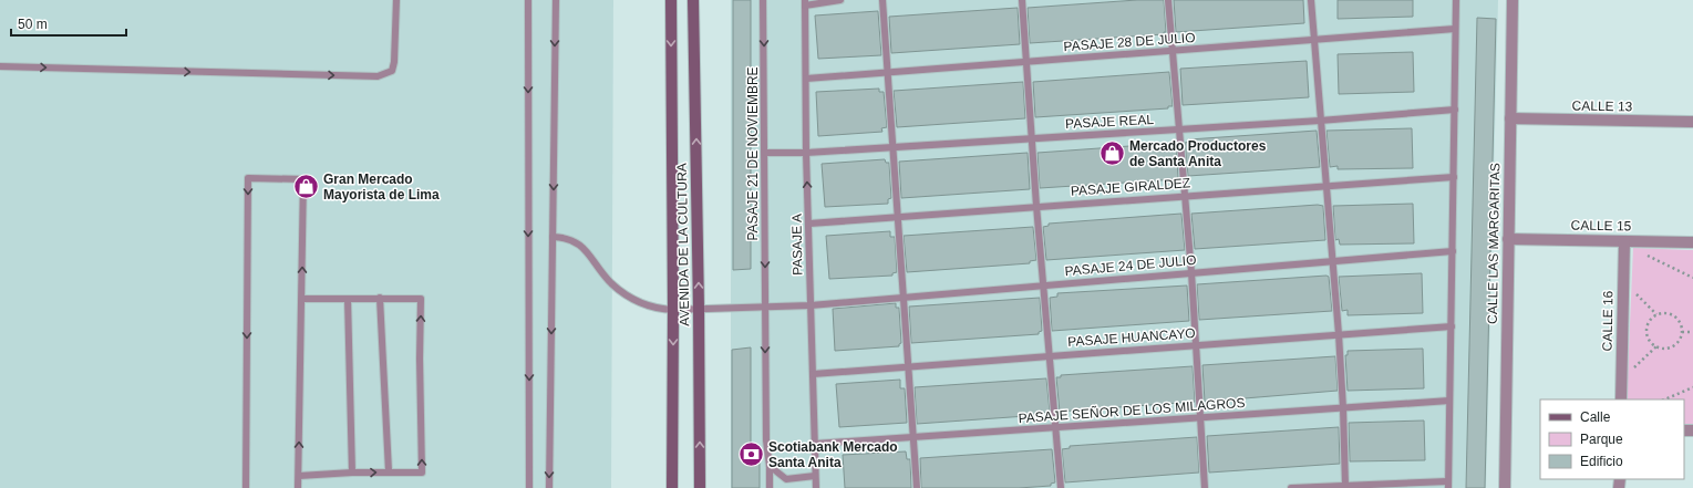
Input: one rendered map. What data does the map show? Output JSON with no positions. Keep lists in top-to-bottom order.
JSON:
{
  "streets": {
    "main road": ["AVENIDA DE LA CULTURA"],
    "street": [
      "CALLE 13",
      "CALLE 15",
      "CALLE LAS MARGARITAS",
      "CALLE 16"
    ],
    "lane": [
      "PASAJE 28 DE JULIO",
      "PASAJE REAL",
      "PASAJE 21 DE NOVIEMBRE",
      "PASAJE GIRALDEZ",
      "PASAJE A",
      "PASAJE 24 DE JULIO",
      "PASAJE HUANCAYO",
      "PASAJE SEÑOR DE LOS MILAGROS"
    ]
  },
  "crossings": [
    ["PASAJE 28 DE JULIO", "PASAJE A"],
    ["CALLE 13", "CALLE LAS MARGARITAS"],
    ["PASAJE REAL", "PASAJE 21 DE NOVIEMBRE"],
    ["PASAJE REAL", "PASAJE A"],
    ["PASAJE 21 DE NOVIEMBRE", "PASAJE 24 DE JULIO"],
    ["PASAJE GIRALDEZ", "PASAJE A"],
    ["CALLE 15", "CALLE LAS MARGARITAS"],
    ["CALLE 15", "CALLE 16"],
    ["AVENIDA DE LA CULTURA", "PASAJE 24 DE JULIO"],
    ["PASAJE A", "PASAJE 24 DE JULIO"],
    ["PASAJE A", "PASAJE HUANCAYO"],
    ["PASAJE A", "PASAJE SEÑOR DE LOS MILAGROS"]
  ],
  "one_way": ["PASAJE 21 DE NOVIEMBRE"],
  "places": {
    "shop": ["Mercado Productores de Santa Anita", "Gran Mercado Mayorista de Lima"],
    "bank": ["Scotiabank Mercado Santa Anita"]
  },
  "legend": ["Calle", "Parque", "Edificio"],
  "scale_bar": "50 m"
}
